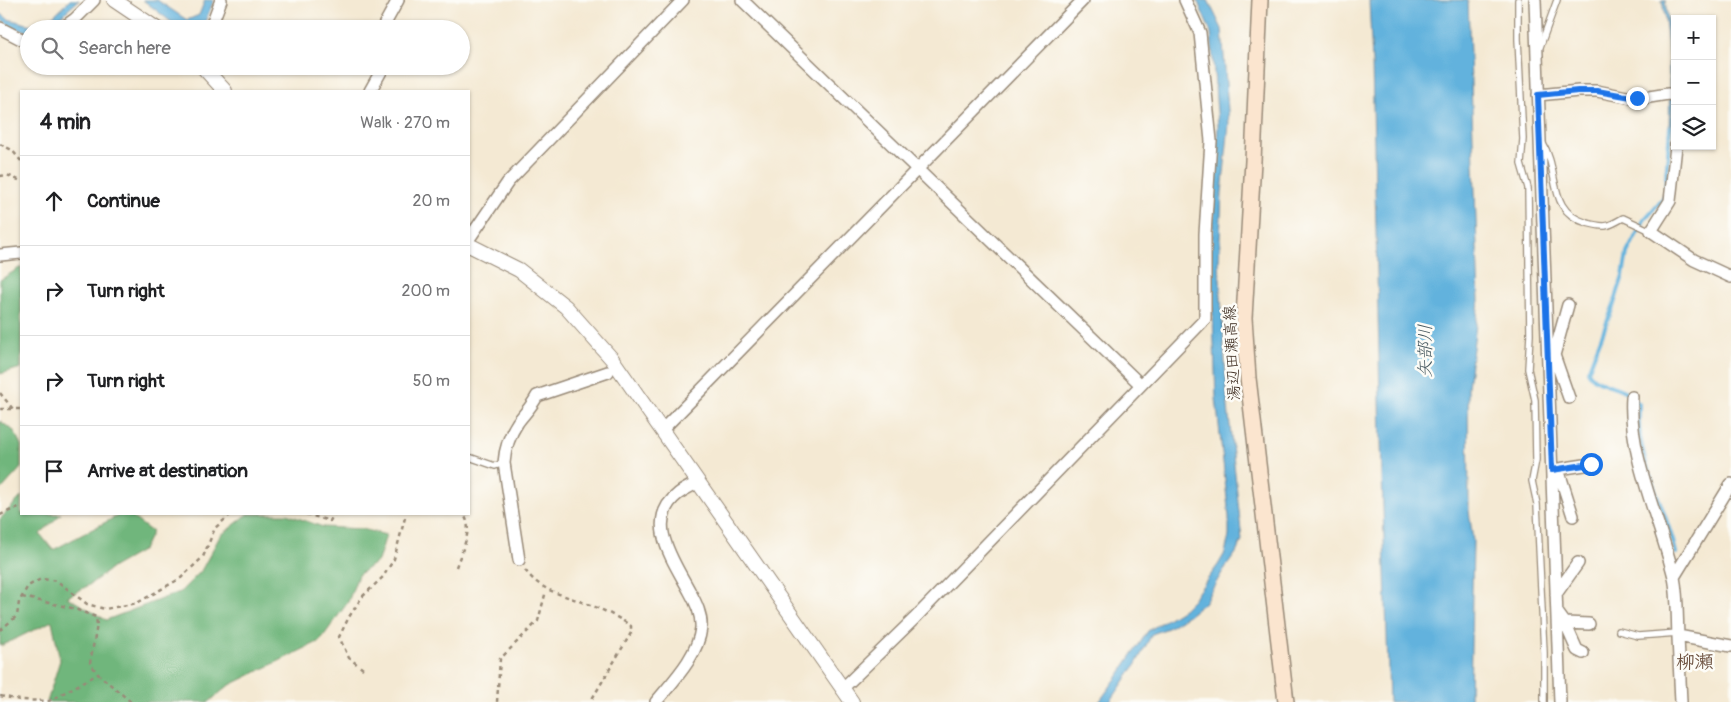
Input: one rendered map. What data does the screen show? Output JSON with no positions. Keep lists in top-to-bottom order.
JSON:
{
  "streets": {
    "main road": ["湯辺田瀬高線"]
  },
  "districts": ["柳瀬"],
  "water": ["矢部川"],
  "page": {
    "map_buttons": ["+", "−"],
    "search": "Search here",
    "heading": ["4 min", "Walk · 270 m"],
    "list": [
      ["Continue", "20 m"],
      ["Turn right", "200 m"],
      ["Turn right", "50 m"],
      "Arrive at destination"
    ]
  }
}
